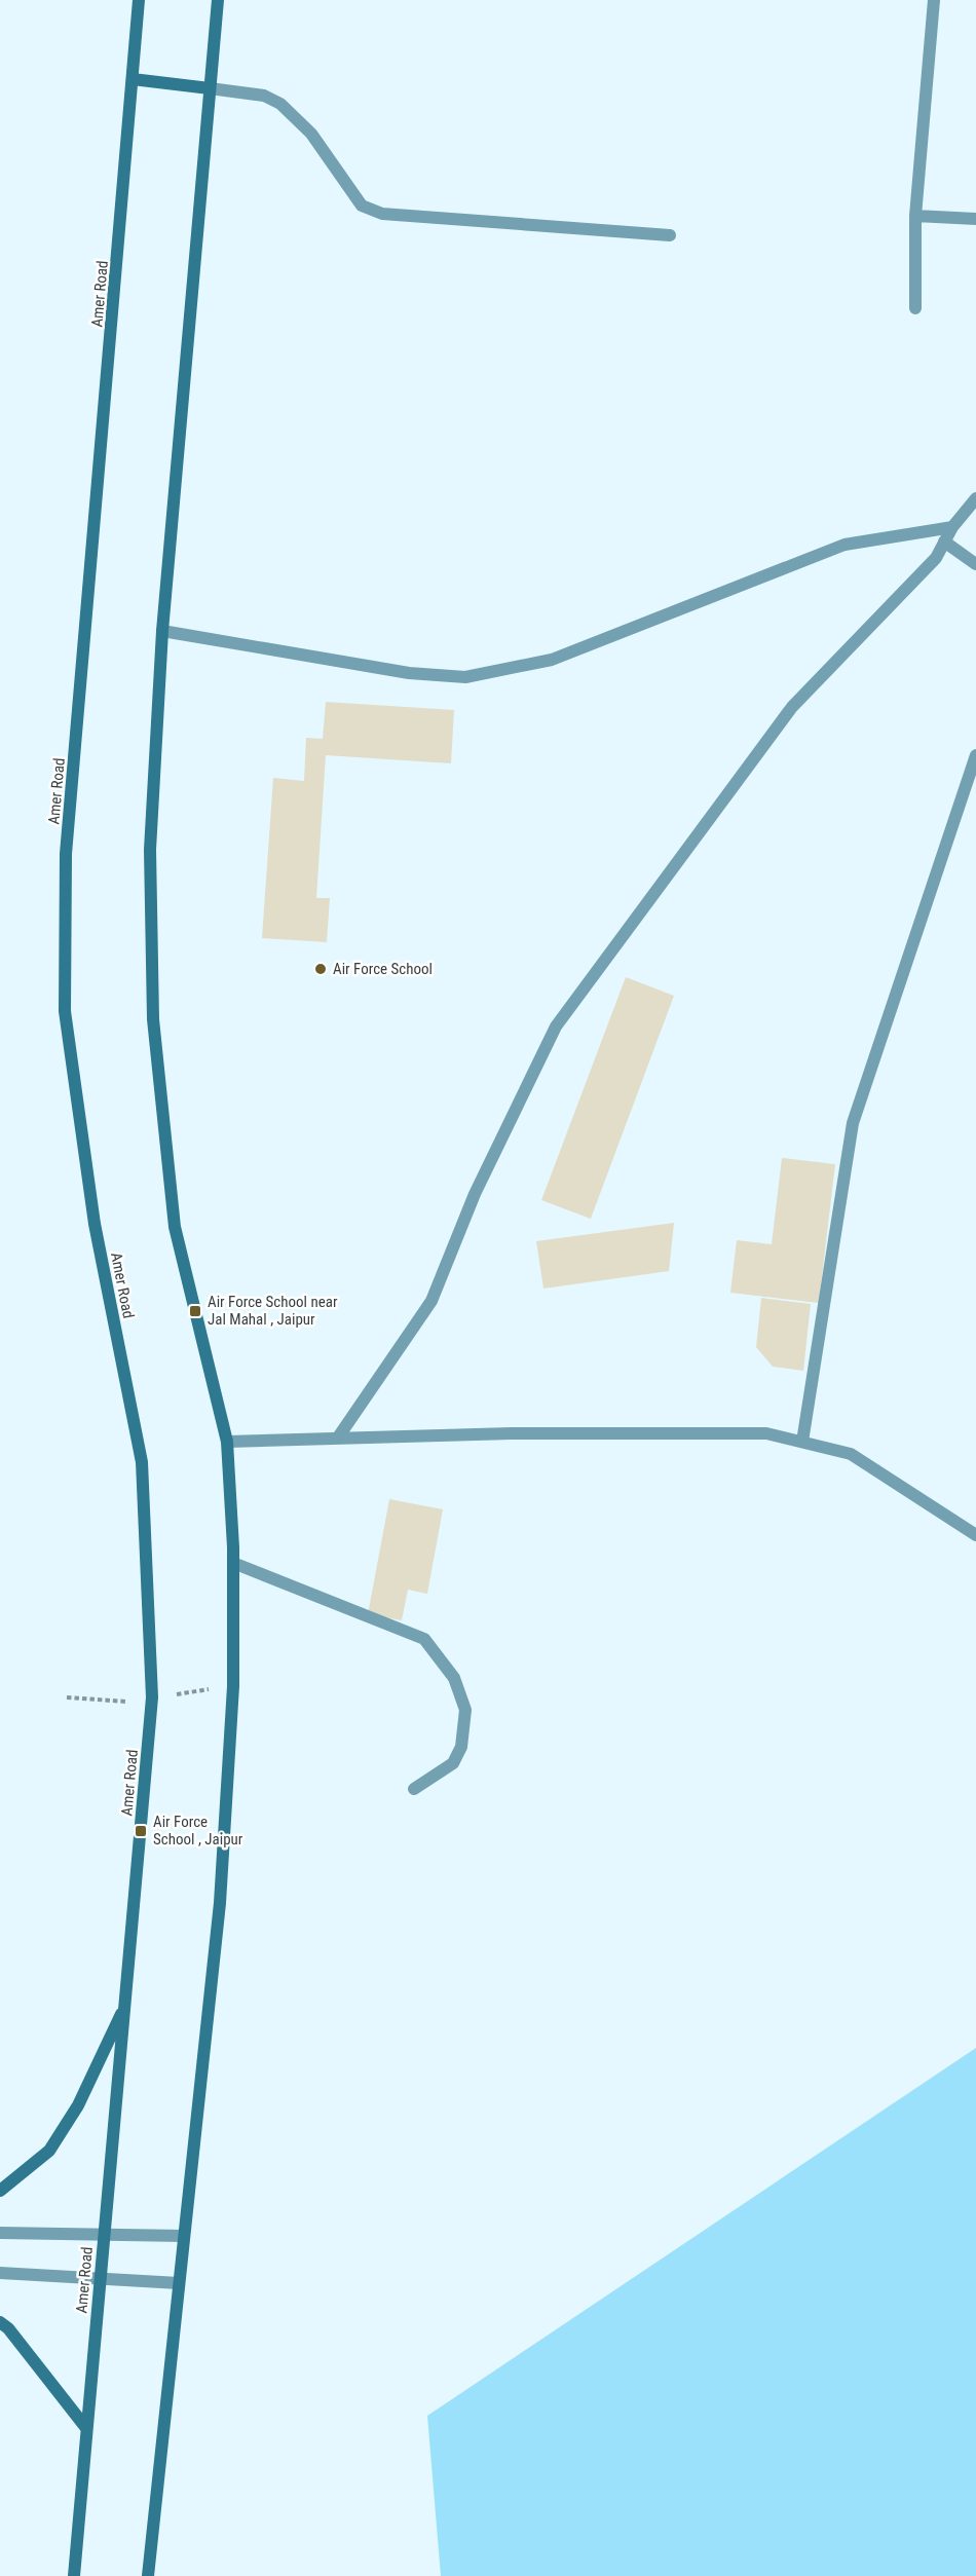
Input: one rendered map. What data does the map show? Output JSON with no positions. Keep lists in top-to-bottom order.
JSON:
{
  "streets": {
    "main road": ["Amer Road"]
  },
  "places": {
    "other": ["Air Force School"],
    "transit": ["Air Force School near Jal Mahal , Jaipur", "Air Force School , Jaipur"]
  }
}
